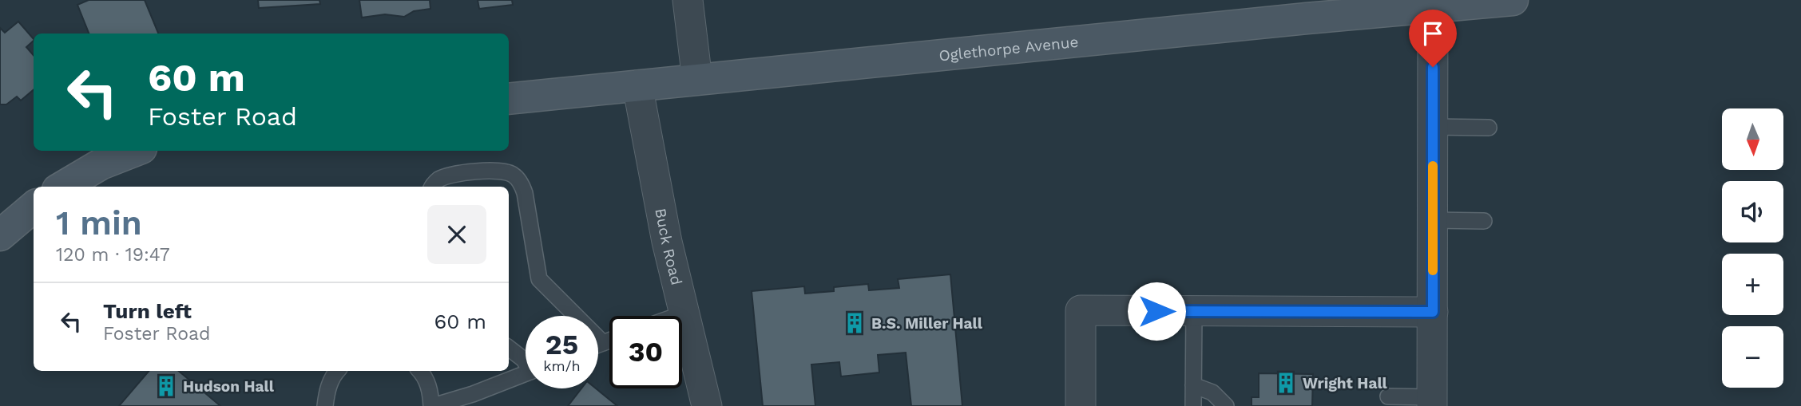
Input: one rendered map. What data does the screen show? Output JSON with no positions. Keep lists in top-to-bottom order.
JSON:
{
  "streets": {
    "main road": ["Oglethorpe Avenue"],
    "street": ["Buck Road"]
  },
  "crossings": [
    ["Oglethorpe Avenue", "Buck Road"]
  ],
  "places": {
    "building": ["B.S. Miller Hall", "Wright Hall", "Hudson Hall"]
  },
  "north": "bottom",
  "page": {
    "turn": ["60 m", "Foster Road"],
    "map_buttons": ["+", "−"],
    "heading": ["1 min", "120 m · 19:47"],
    "list": [
      {
        "name": "Turn left",
        "note": "Foster Road",
        "value": "60 m"
      }
    ],
    "speed": "25 km/h",
    "limit": "30"
  }
}
